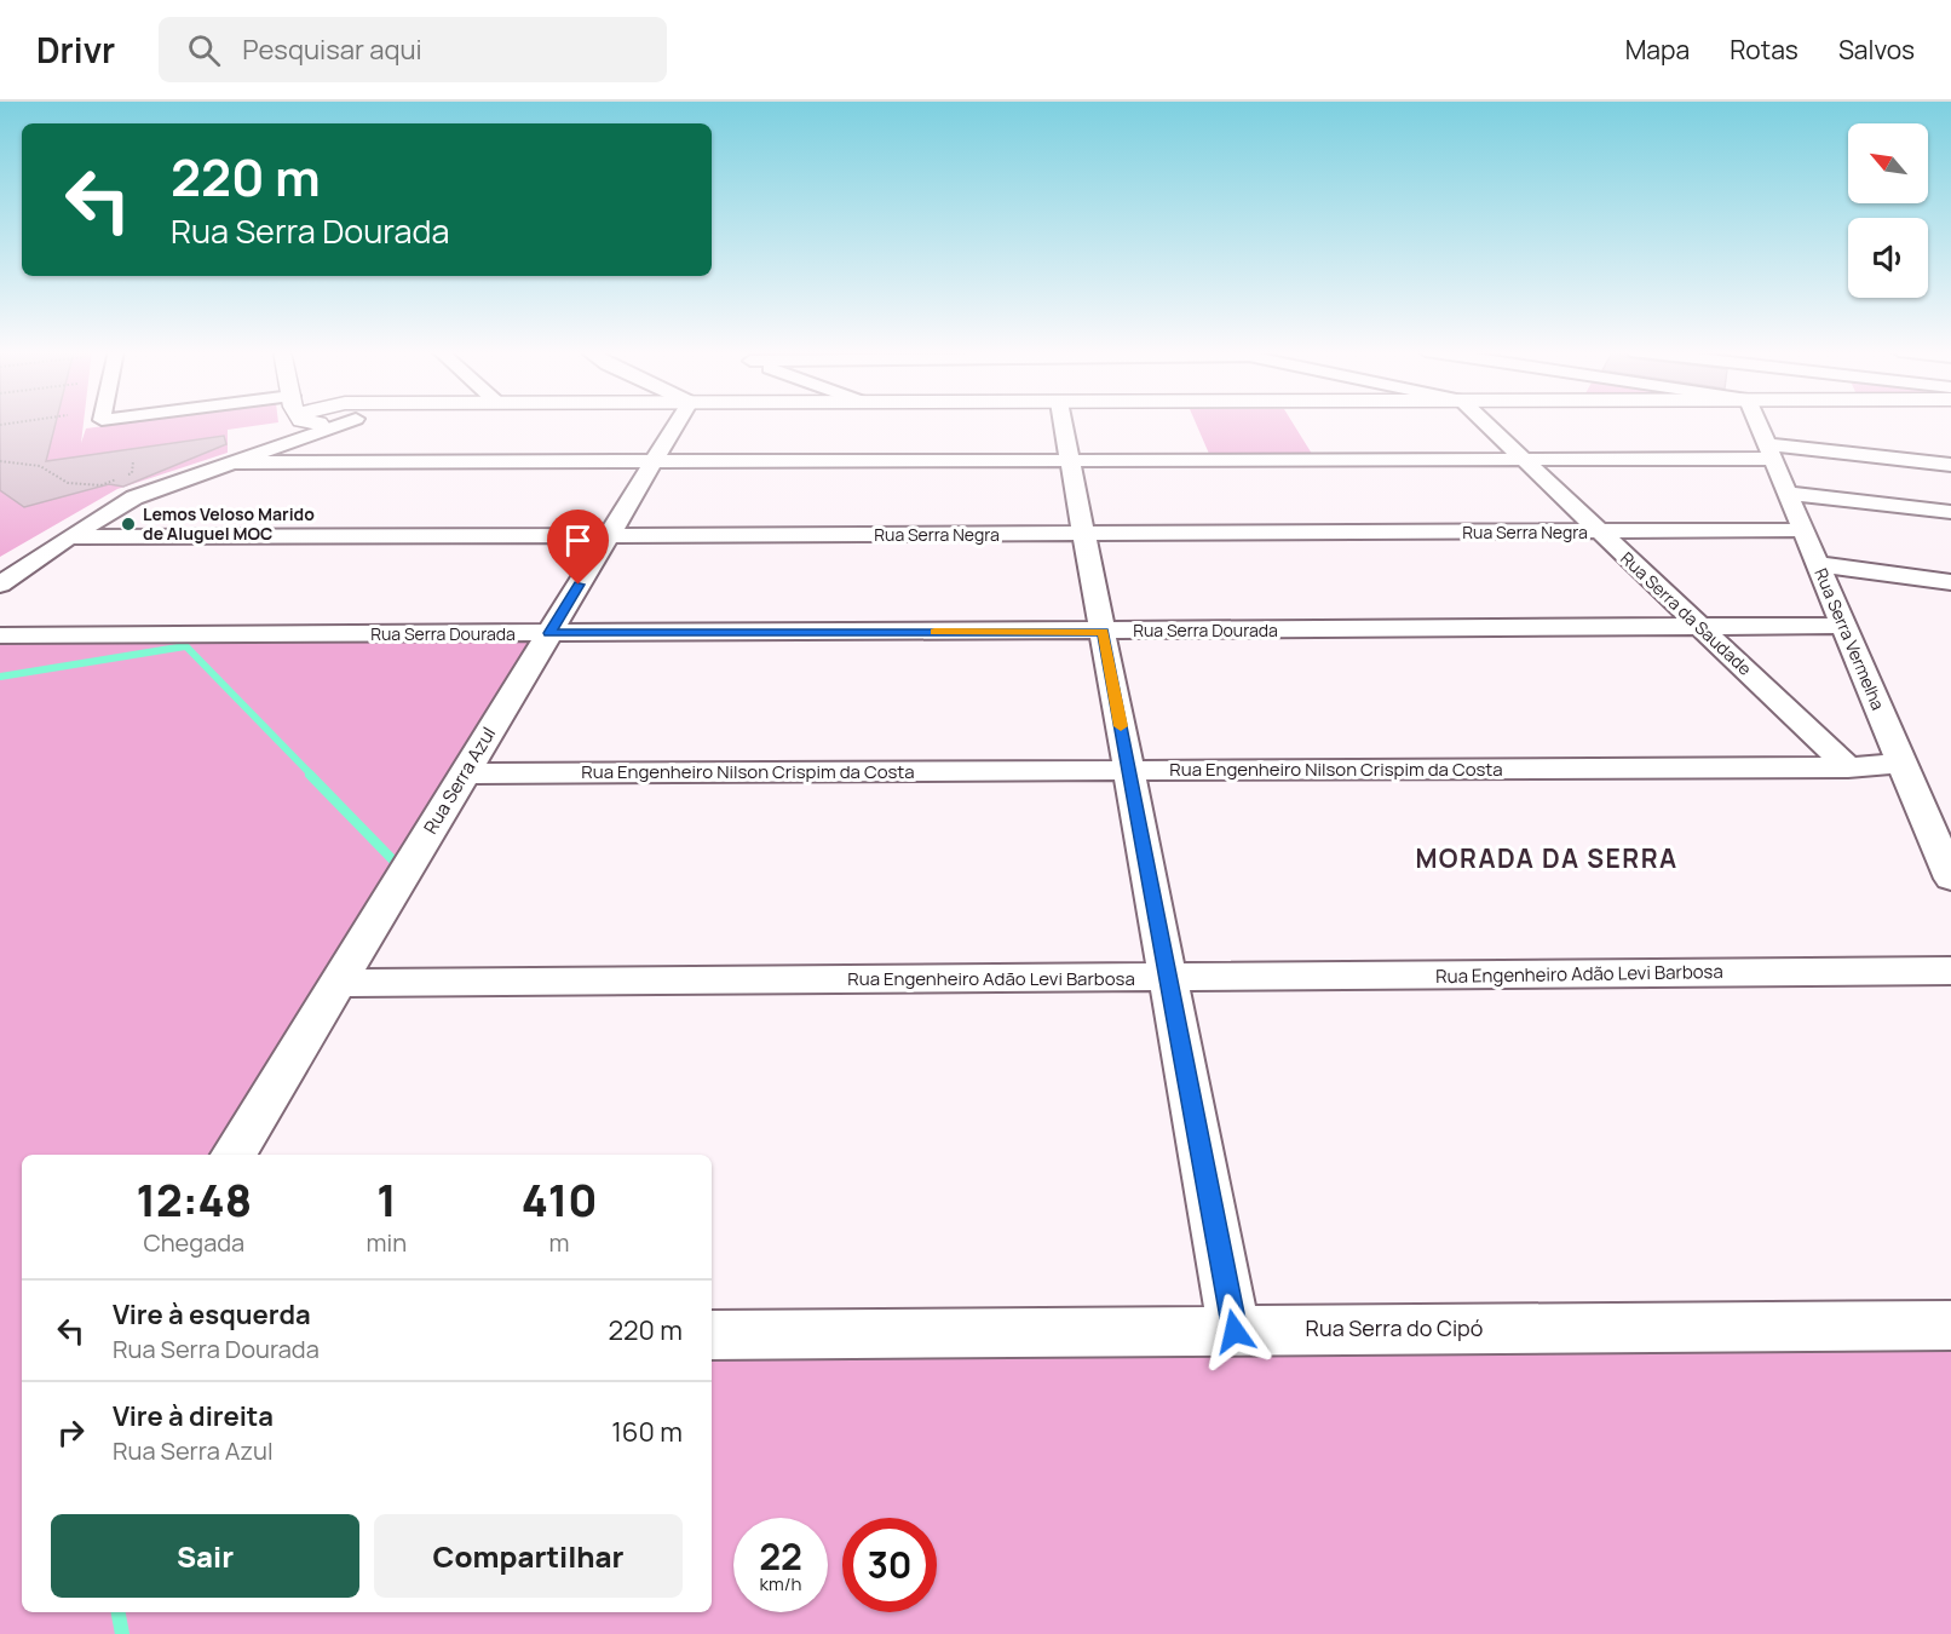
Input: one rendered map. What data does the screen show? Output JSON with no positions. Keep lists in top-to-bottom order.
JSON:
{
  "streets": {
    "street": [
      "Rua Serra Negra",
      "Rua Serra da Saudade",
      "Rua Serra Dourada",
      "Rua Serra Vermelha",
      "Rua Engenheiro Nilson Crispim da Costa",
      "Rua Serra Azul",
      "Rua Engenheiro Adão Levi Barbosa",
      "Rua Serra do Cipó"
    ]
  },
  "crossings": [
    ["Rua Serra Negra", "Rua Serra da Saudade"],
    ["Rua Serra Negra", "Rua Serra Vermelha"],
    ["Rua Serra Negra", "Rua Serra Azul"],
    ["Rua Serra da Saudade", "Rua Serra Dourada"],
    ["Rua Serra da Saudade", "Rua Engenheiro Nilson Crispim da Costa"],
    ["Rua Serra Dourada", "Rua Serra Vermelha"],
    ["Rua Serra Dourada", "Rua Serra Azul"],
    ["Rua Serra Vermelha", "Rua Engenheiro Nilson Crispim da Costa"],
    ["Rua Engenheiro Nilson Crispim da Costa", "Rua Serra Azul"],
    ["Rua Serra Azul", "Rua Engenheiro Adão Levi Barbosa"]
  ],
  "districts": ["MORADA DA SERRA"],
  "places": ["Lemos Veloso Marido de Aluguel MOC"],
  "north": "top left",
  "page": {
    "header": "Drivr",
    "search": "Pesquisar aqui",
    "nav": ["Mapa", "Rotas", "Salvos"],
    "turn": ["220 m", "Rua Serra Dourada"],
    "eta": [
      "12:48",
      "Chegada",
      "1",
      "min",
      "410",
      "m"
    ],
    "list": [
      {
        "name": "Vire à esquerda",
        "note": "Rua Serra Dourada",
        "value": "220 m"
      },
      {
        "name": "Vire à direita",
        "note": "Rua Serra Azul",
        "value": "160 m"
      }
    ],
    "buttons": ["Sair", "Compartilhar"],
    "speed": "22 km/h",
    "limit": "30"
  }
}
